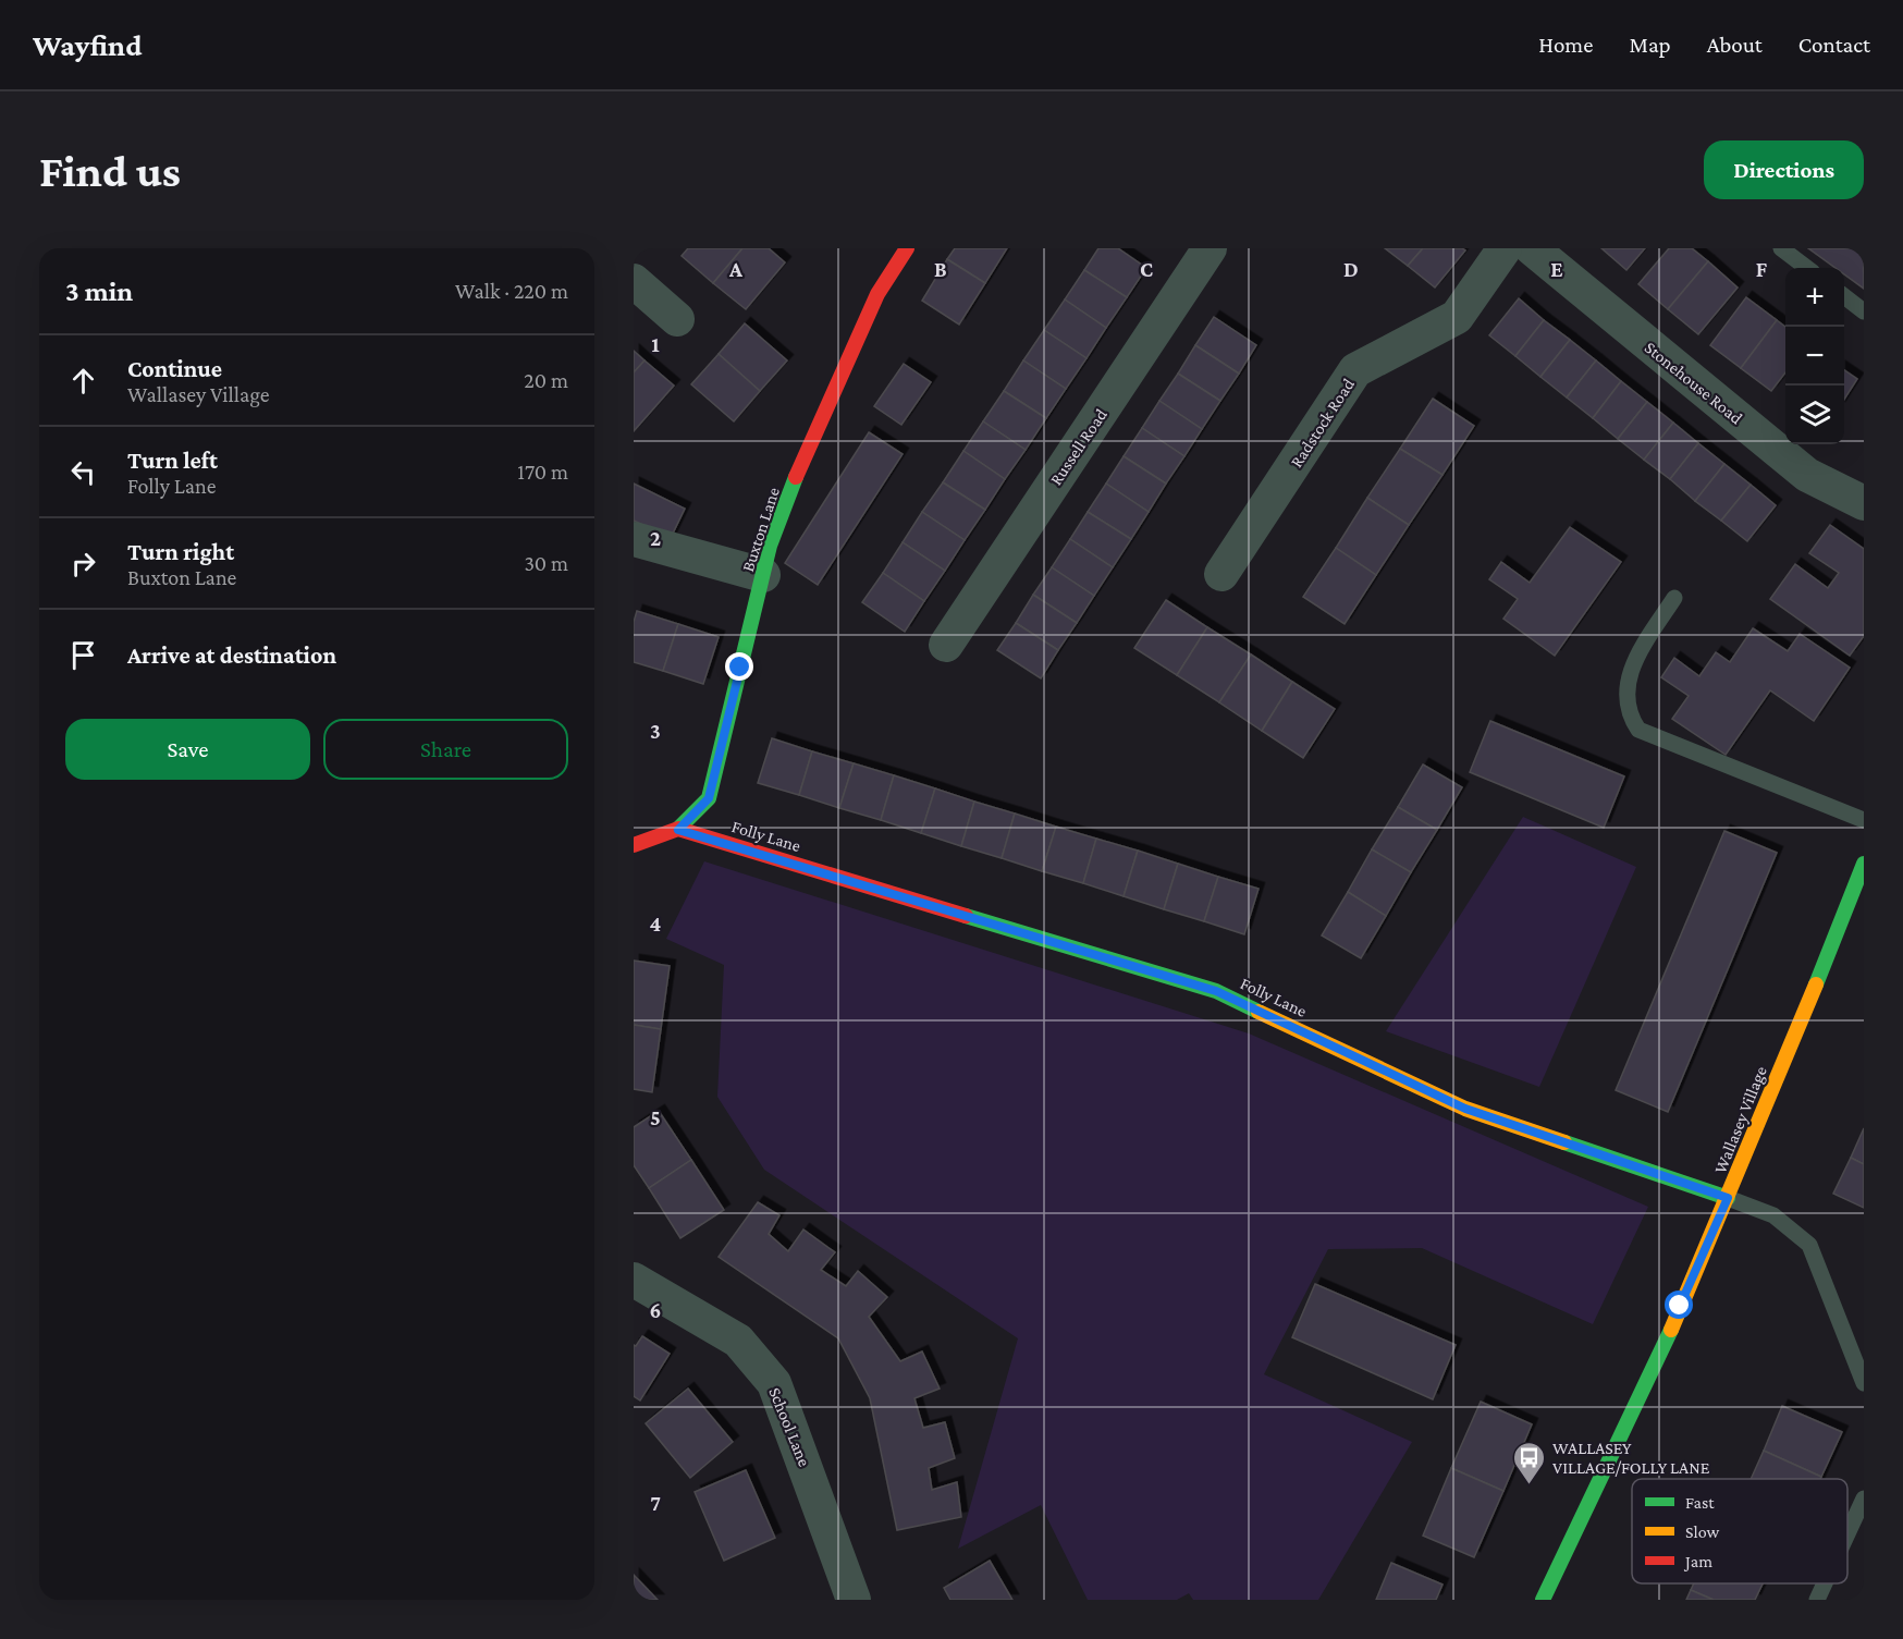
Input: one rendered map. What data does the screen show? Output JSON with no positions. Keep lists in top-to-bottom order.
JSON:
{
  "streets": {
    "street": [
      "Stonehouse Road",
      "Radstock Road",
      "Russell Road",
      "Buxton Lane",
      "Folly Lane",
      "Wallasey Village",
      "School Lane"
    ]
  },
  "crossings": [
    ["Buxton Lane", "Folly Lane"],
    ["Folly Lane", "Wallasey Village"]
  ],
  "places": {
    "bus stop": ["WALLASEY VILLAGE/FOLLY LANE"]
  },
  "legend": ["Fast", "Slow", "Jam"],
  "page": {
    "header": "Wayfind",
    "nav": [
      "Home",
      "Map",
      "About",
      "Contact"
    ],
    "buttons": [
      "Directions",
      ["Save", "Share"]
    ],
    "title": "Find us",
    "heading": ["3 min", "Walk · 220 m"],
    "map_buttons": ["+", "−"],
    "list": [
      ["Continue", "Wallasey Village", "20 m"],
      ["Turn left", "Folly Lane", "170 m"],
      ["Turn right", "Buxton Lane", "30 m"],
      "Arrive at destination"
    ]
  },
  "grid": {
    "columns": [
      "A",
      "B",
      "C",
      "D",
      "E",
      "F"
    ],
    "rows": [
      "1",
      "2",
      "3",
      "4",
      "5",
      "6",
      "7"
    ]
  }
}
